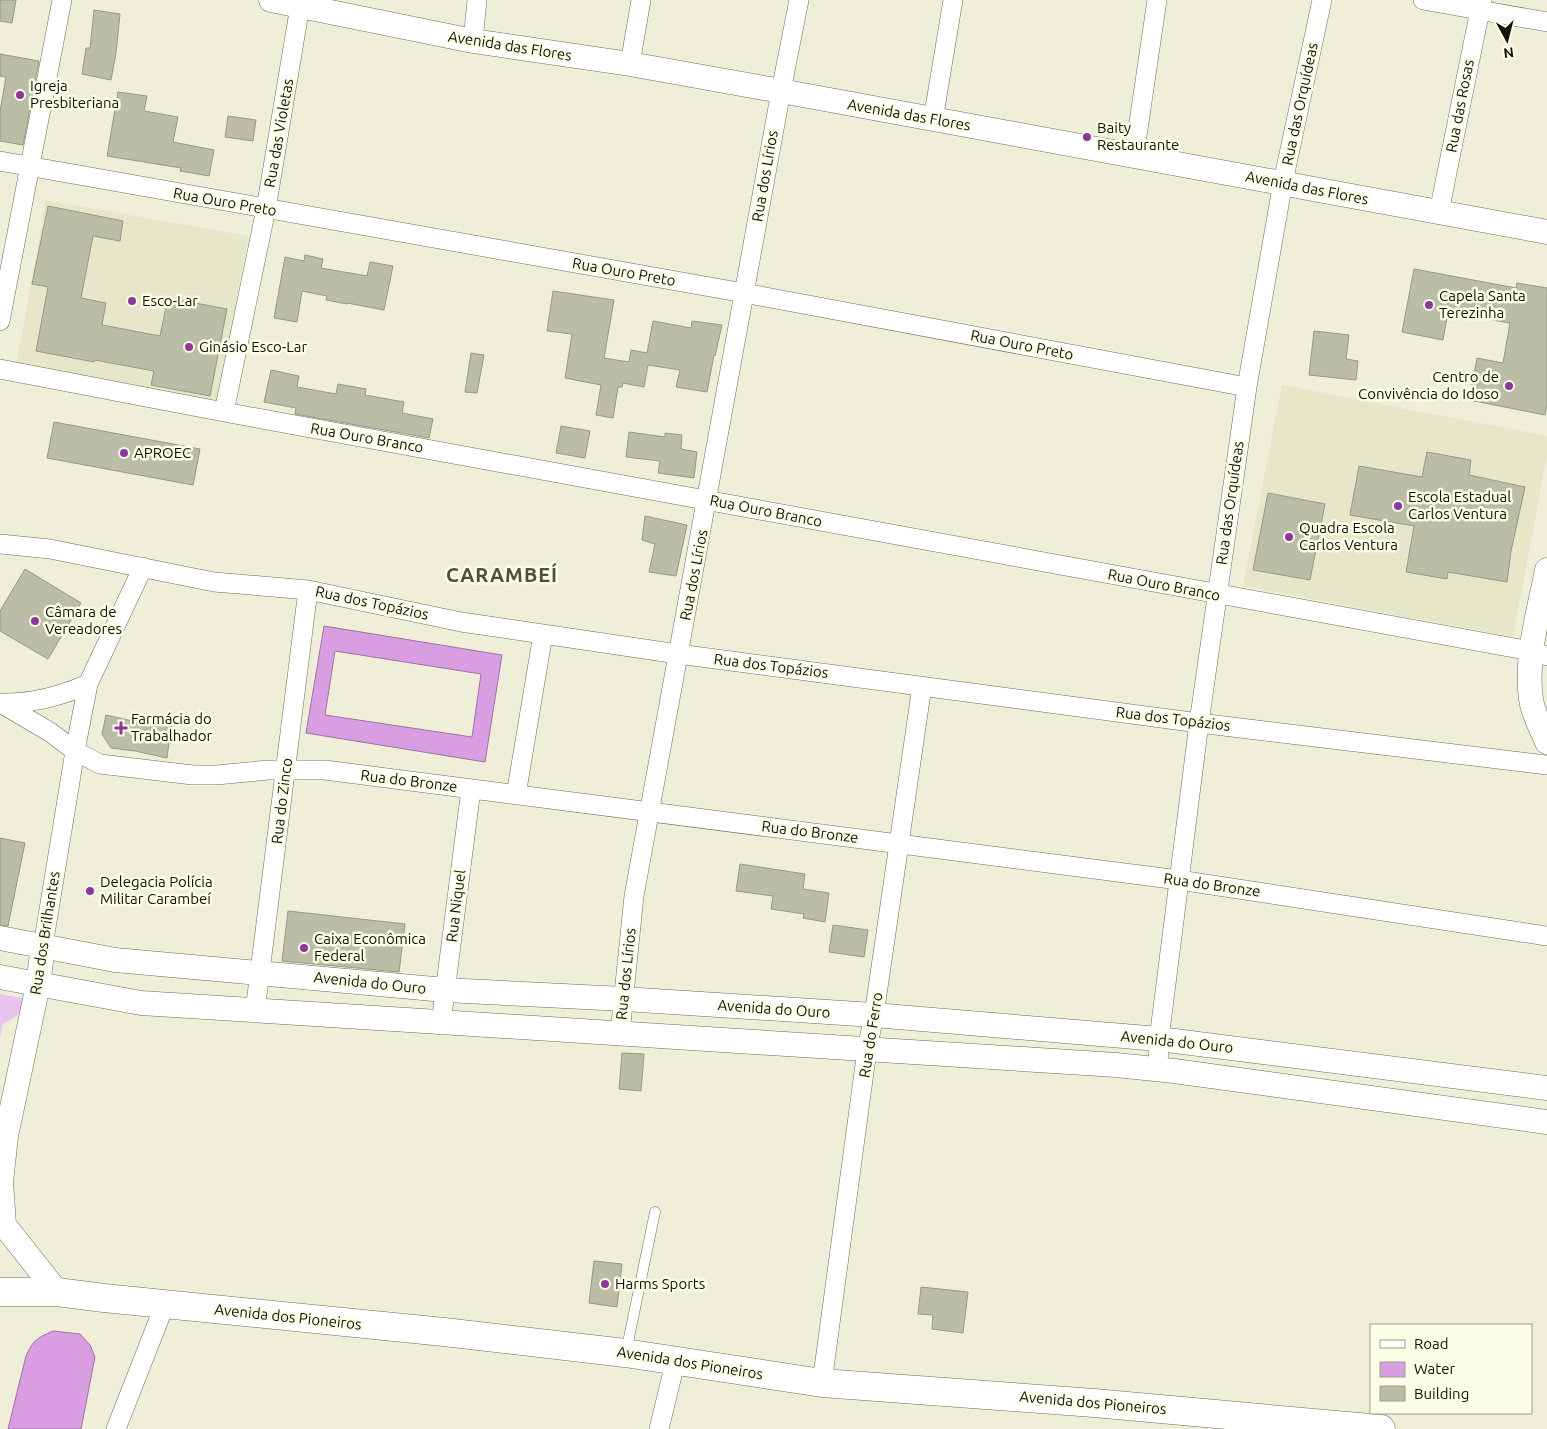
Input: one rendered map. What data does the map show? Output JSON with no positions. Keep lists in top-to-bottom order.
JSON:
{
  "streets": {
    "main road": ["Avenida dos Pioneiros"],
    "street": [
      "Avenida das Flores",
      "Rua das Orquídeas",
      "Rua das Rosas",
      "Rua das Violetas",
      "Rua dos Lírios",
      "Rua Ouro Preto",
      "Rua Ouro Branco",
      "Rua dos Topázios",
      "Rua do Bronze",
      "Rua do Zinco",
      "Rua Niquel",
      "Rua dos Brilhantes",
      "Avenida do Ouro",
      "Rua do Ferro"
    ]
  },
  "crossings": [
    ["Avenida das Flores", "Rua das Orquídeas"],
    ["Avenida das Flores", "Rua das Rosas"],
    ["Avenida das Flores", "Rua das Violetas"],
    ["Avenida das Flores", "Rua dos Lírios"],
    ["Rua das Orquídeas", "Rua Ouro Preto"],
    ["Rua das Orquídeas", "Rua Ouro Branco"],
    ["Rua das Orquídeas", "Rua dos Topázios"],
    ["Rua das Orquídeas", "Rua do Bronze"],
    ["Rua das Orquídeas", "Avenida do Ouro"],
    ["Rua das Violetas", "Rua Ouro Preto"],
    ["Rua das Violetas", "Rua Ouro Branco"],
    ["Rua dos Lírios", "Rua Ouro Preto"],
    ["Rua dos Lírios", "Rua Ouro Branco"],
    ["Rua dos Lírios", "Rua dos Topázios"],
    ["Rua dos Lírios", "Rua do Bronze"],
    ["Rua dos Lírios", "Avenida do Ouro"],
    ["Rua dos Topázios", "Rua do Zinco"],
    ["Rua dos Topázios", "Rua dos Brilhantes"],
    ["Rua dos Topázios", "Rua do Ferro"],
    ["Rua do Bronze", "Rua do Zinco"],
    ["Rua do Bronze", "Rua Niquel"],
    ["Rua do Bronze", "Rua dos Brilhantes"],
    ["Rua do Bronze", "Rua do Ferro"],
    ["Rua do Zinco", "Avenida do Ouro"],
    ["Rua Niquel", "Avenida do Ouro"],
    ["Rua dos Brilhantes", "Avenida do Ouro"],
    ["Rua dos Brilhantes", "Avenida dos Pioneiros"],
    ["Avenida do Ouro", "Rua do Ferro"],
    ["Rua do Ferro", "Avenida dos Pioneiros"]
  ],
  "districts": ["CARAMBEÍ"],
  "places": {
    "other": [
      "Igreja Presbiteriana",
      "Baity Restaurante",
      "Esco-Lar",
      "Capela Santa Terezinha",
      "Ginásio Esco-Lar",
      "Centro de Convivência do Idoso",
      "APROEC",
      "Escola Estadual Carlos Ventura",
      "Quadra Escola Carlos Ventura",
      "Câmara de Vereadores",
      "Delegacia Polícia Militar Carambeí",
      "Caixa Econômica Federal",
      "Harms Sports"
    ],
    "health": ["Farmácia do Trabalhador"]
  },
  "legend": ["Road", "Water", "Building"],
  "north": "bottom"
}
